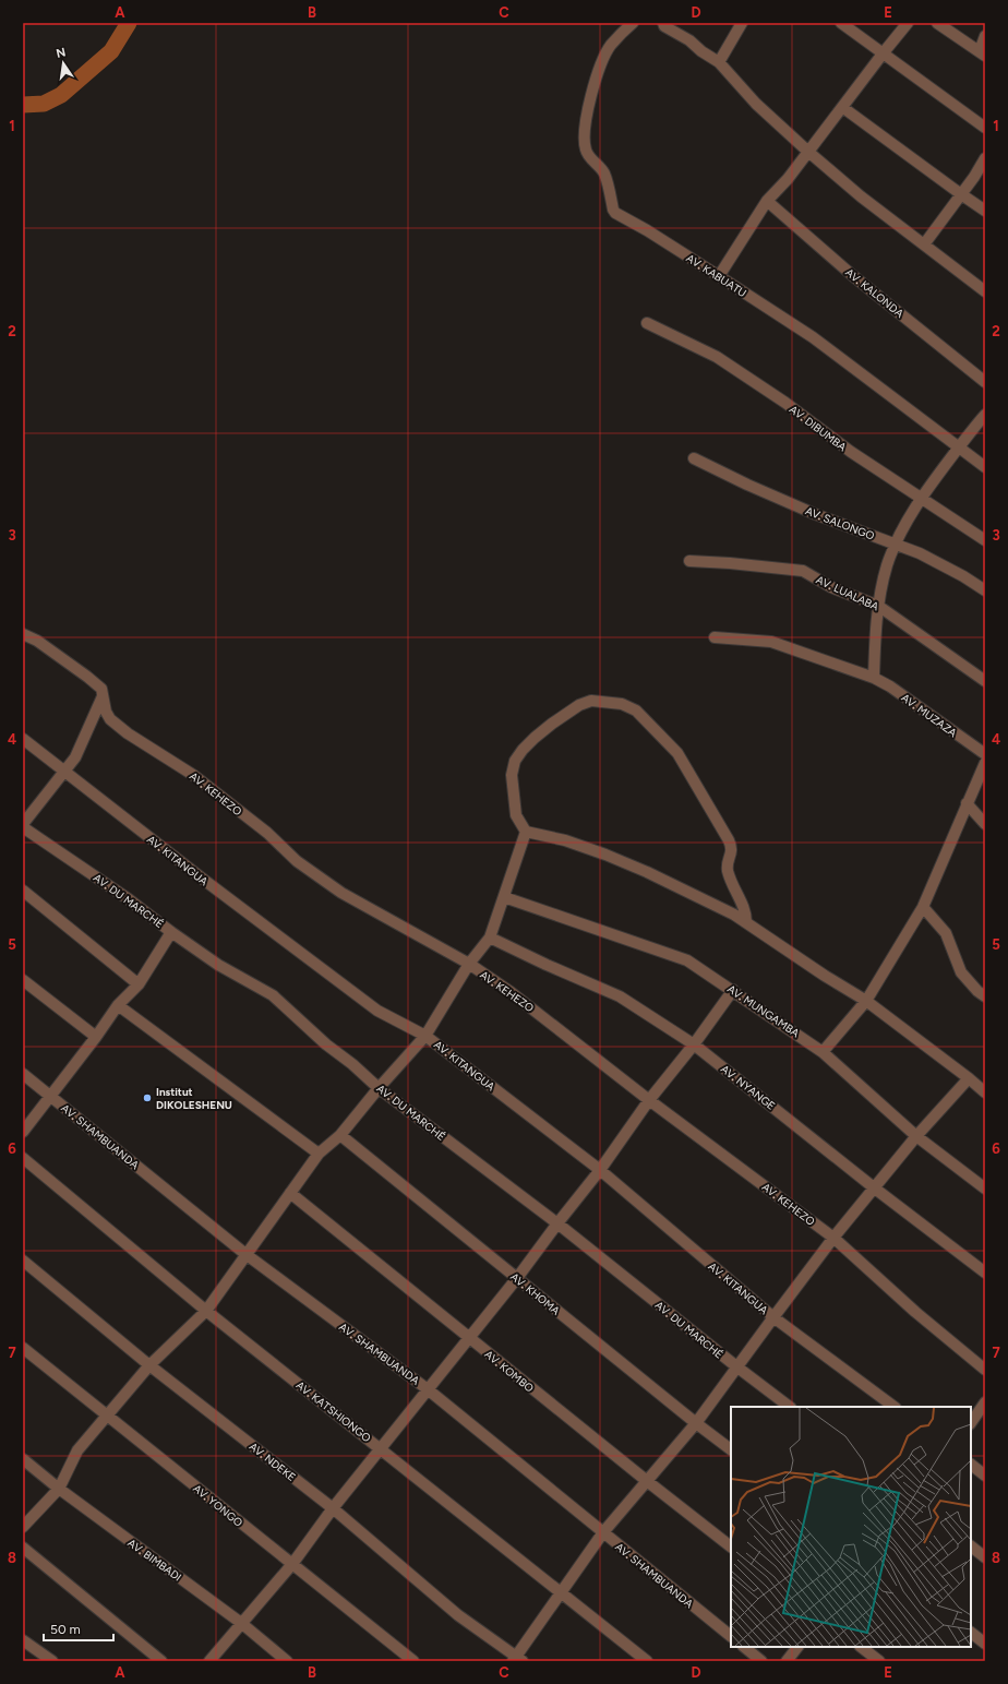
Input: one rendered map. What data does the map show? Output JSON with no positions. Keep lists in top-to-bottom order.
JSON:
{
  "streets": {
    "street": [
      "AV. KABUATU",
      "AV. KALONDA",
      "AV. DIBUMBA",
      "AV. SALONGO",
      "AV. LUALABA",
      "AV. MUZAZA",
      "AV. KEHEZO",
      "AV. KITANGUA",
      "AV. DU MARCHÉ",
      "AV. MUNGAMBA",
      "AV. NYANGE",
      "AV. SHAMBUANDA",
      "AV. KHOMA",
      "AV. KOMBO",
      "AV. KATSHIONGO",
      "AV. NDEKE",
      "AV. YONGO",
      "AV. BIMBADI"
    ]
  },
  "places": ["Institut DIKOLESHENU"],
  "scale_bar": "50 m",
  "north": "top",
  "grid": {
    "columns": [
      "A",
      "B",
      "C",
      "D",
      "E"
    ],
    "rows": [
      "1",
      "2",
      "3",
      "4",
      "5",
      "6",
      "7",
      "8"
    ]
  }
}
